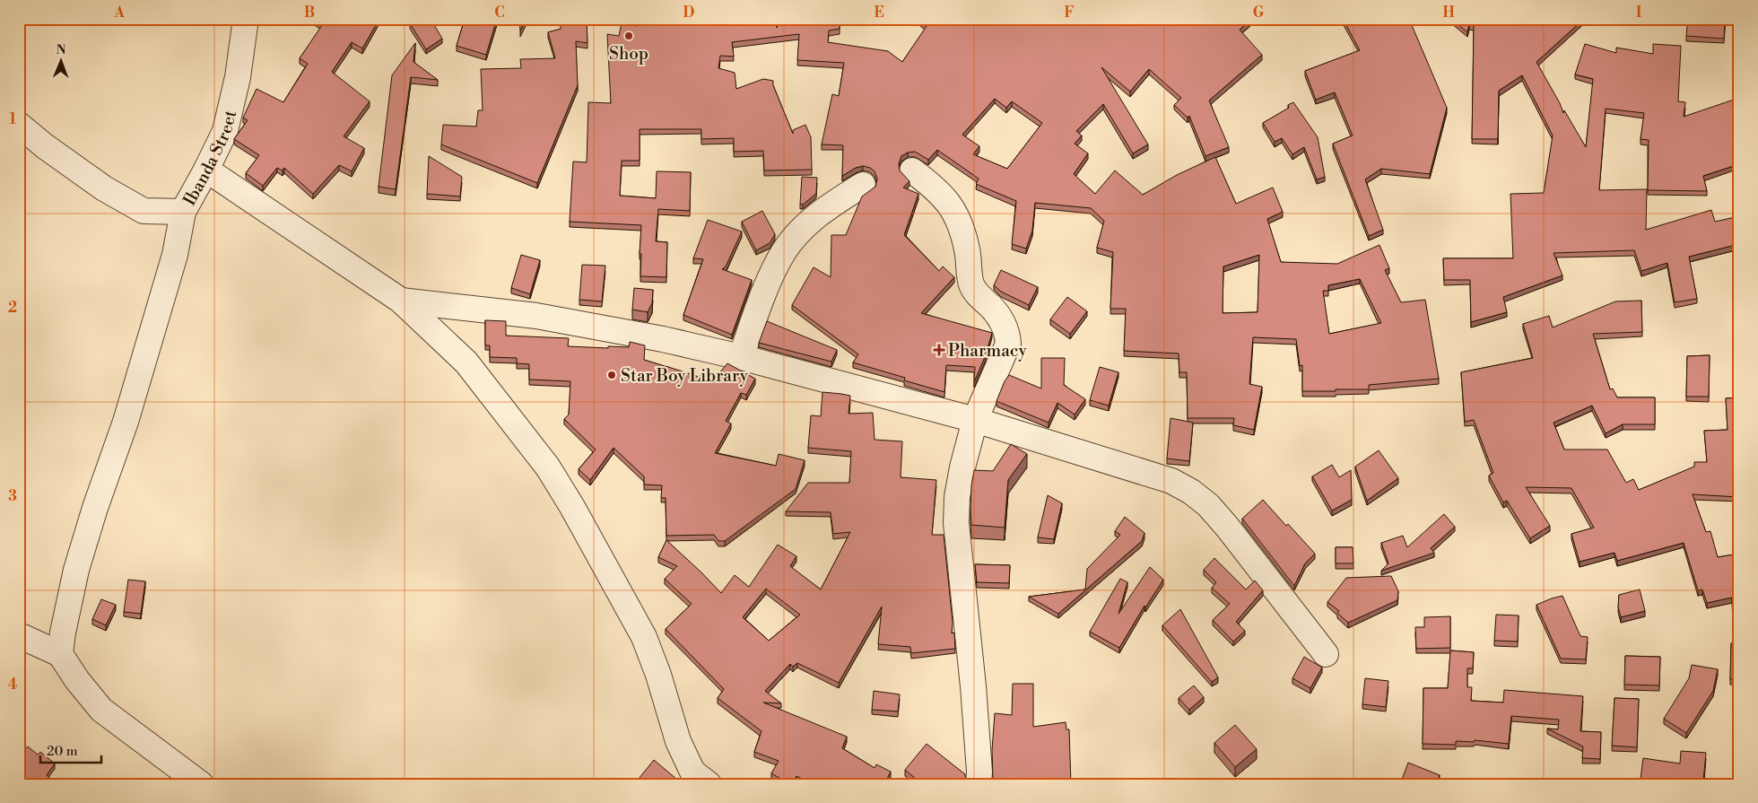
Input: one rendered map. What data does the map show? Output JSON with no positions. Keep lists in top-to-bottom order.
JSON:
{
  "streets": {
    "street": ["Ibanda Street"]
  },
  "places": {
    "other": ["Shop", "Star Boy Library"],
    "health": ["Pharmacy"]
  },
  "scale_bar": "20 m",
  "north": "top",
  "grid": {
    "columns": [
      "A",
      "B",
      "C",
      "D",
      "E",
      "F",
      "G",
      "H",
      "I"
    ],
    "rows": [
      "1",
      "2",
      "3",
      "4"
    ]
  }
}
